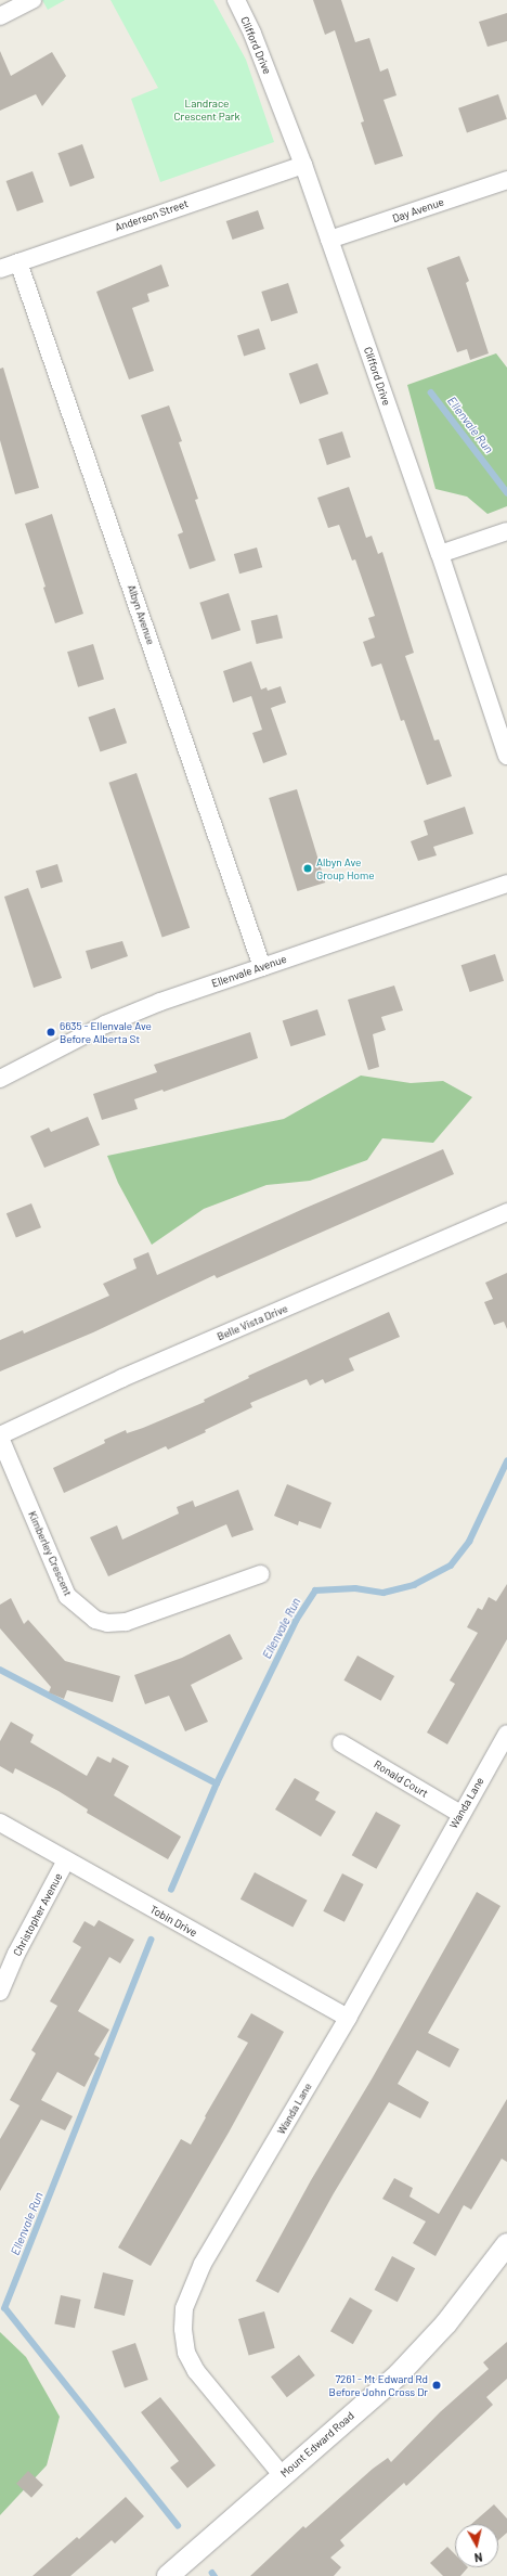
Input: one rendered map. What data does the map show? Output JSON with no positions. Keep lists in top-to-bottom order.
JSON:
{
  "streets": {
    "street": [
      "Clifford Drive",
      "Day Avenue",
      "Anderson Street",
      "Albyn Avenue",
      "Ellenvale Avenue",
      "Belle Vista Drive",
      "Kimberley Crescent",
      "Ronald Court",
      "Wanda Lane",
      "Christopher Avenue",
      "Tobin Drive",
      "Mount Edward Road"
    ]
  },
  "crossings": [
    ["Clifford Drive", "Day Avenue"],
    ["Clifford Drive", "Anderson Street"],
    ["Anderson Street", "Albyn Avenue"],
    ["Albyn Avenue", "Ellenvale Avenue"],
    ["Belle Vista Drive", "Kimberley Crescent"],
    ["Ronald Court", "Wanda Lane"],
    ["Wanda Lane", "Tobin Drive"],
    ["Wanda Lane", "Mount Edward Road"],
    ["Christopher Avenue", "Tobin Drive"]
  ],
  "water": ["Ellenvale Run"],
  "parks": ["Landrace Crescent Park"],
  "places": ["Albyn Ave Group Home", "6635 - Ellenvale Ave Before Alberta St", "7261 - Mt Edward Rd Before John Cross Dr"],
  "north": "bottom"
}
